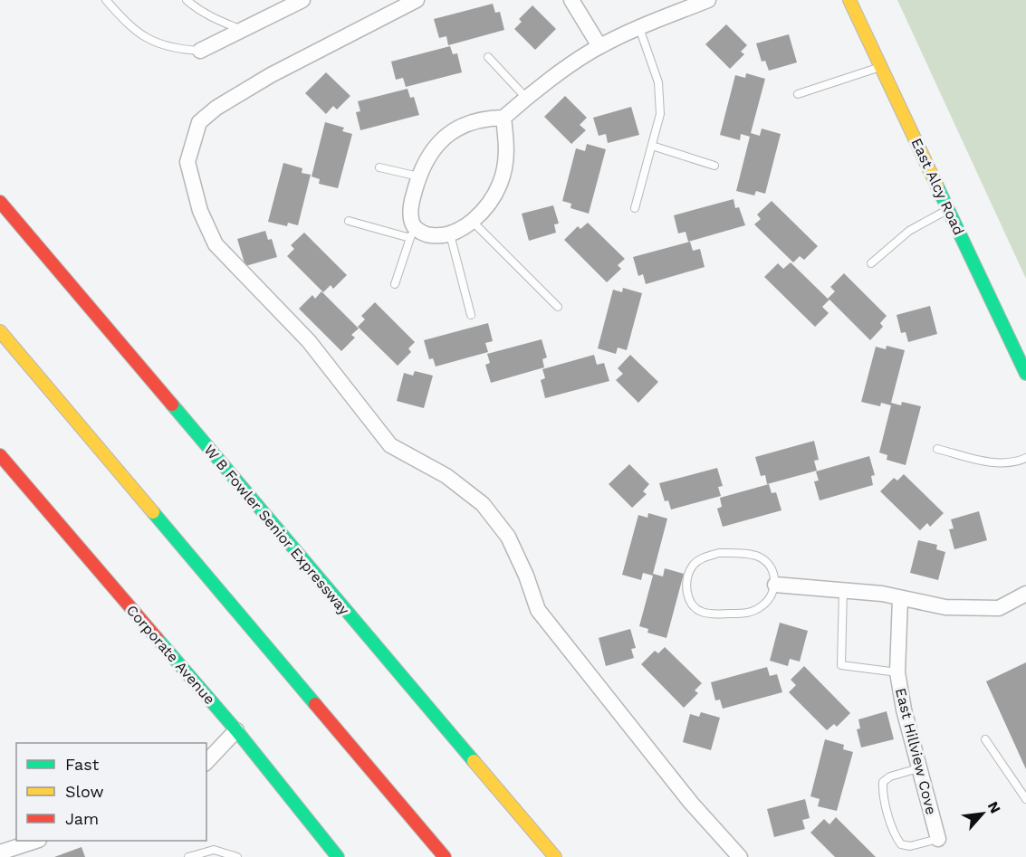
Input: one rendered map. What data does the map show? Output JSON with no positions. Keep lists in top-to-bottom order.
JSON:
{
  "streets": {
    "main road": ["East Alcy Road", "W B Fowler Senior Expressway", "Corporate Avenue"],
    "street": ["East Hillview Cove"]
  },
  "legend": ["Fast", "Slow", "Jam"],
  "north": "top right"
}
